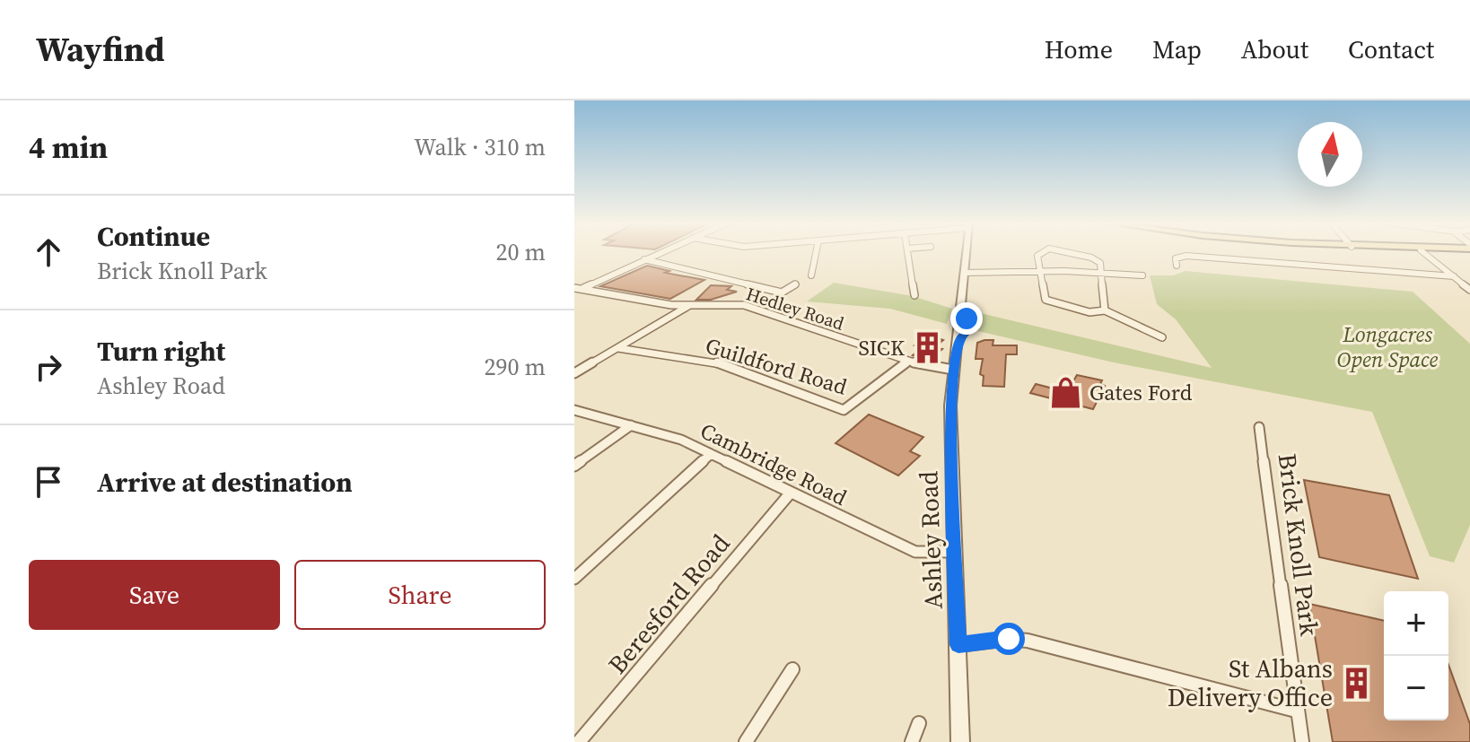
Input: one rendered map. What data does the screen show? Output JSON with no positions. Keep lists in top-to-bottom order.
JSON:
{
  "streets": {
    "street": [
      "Hedley Road",
      "Guildford Road",
      "Cambridge Road",
      "Ashley Road",
      "Brick Knoll Park",
      "Beresford Road"
    ]
  },
  "crossings": [
    ["Hedley Road", "Guildford Road"],
    ["Hedley Road", "Ashley Road"],
    ["Cambridge Road", "Ashley Road"],
    ["Cambridge Road", "Beresford Road"]
  ],
  "parks": ["Longacres Open Space"],
  "places": {
    "building": ["SICK", "St Albans Delivery Office"],
    "shop": ["Gates Ford"]
  },
  "north": "top",
  "page": {
    "header": "Wayfind",
    "nav": [
      "Home",
      "Map",
      "About",
      "Contact"
    ],
    "heading": ["4 min", "Walk · 310 m"],
    "list": [
      ["Continue", "Brick Knoll Park", "20 m"],
      ["Turn right", "Ashley Road", "290 m"],
      "Arrive at destination"
    ],
    "buttons": ["Save", "Share"],
    "map_buttons": ["+", "−"]
  }
}
